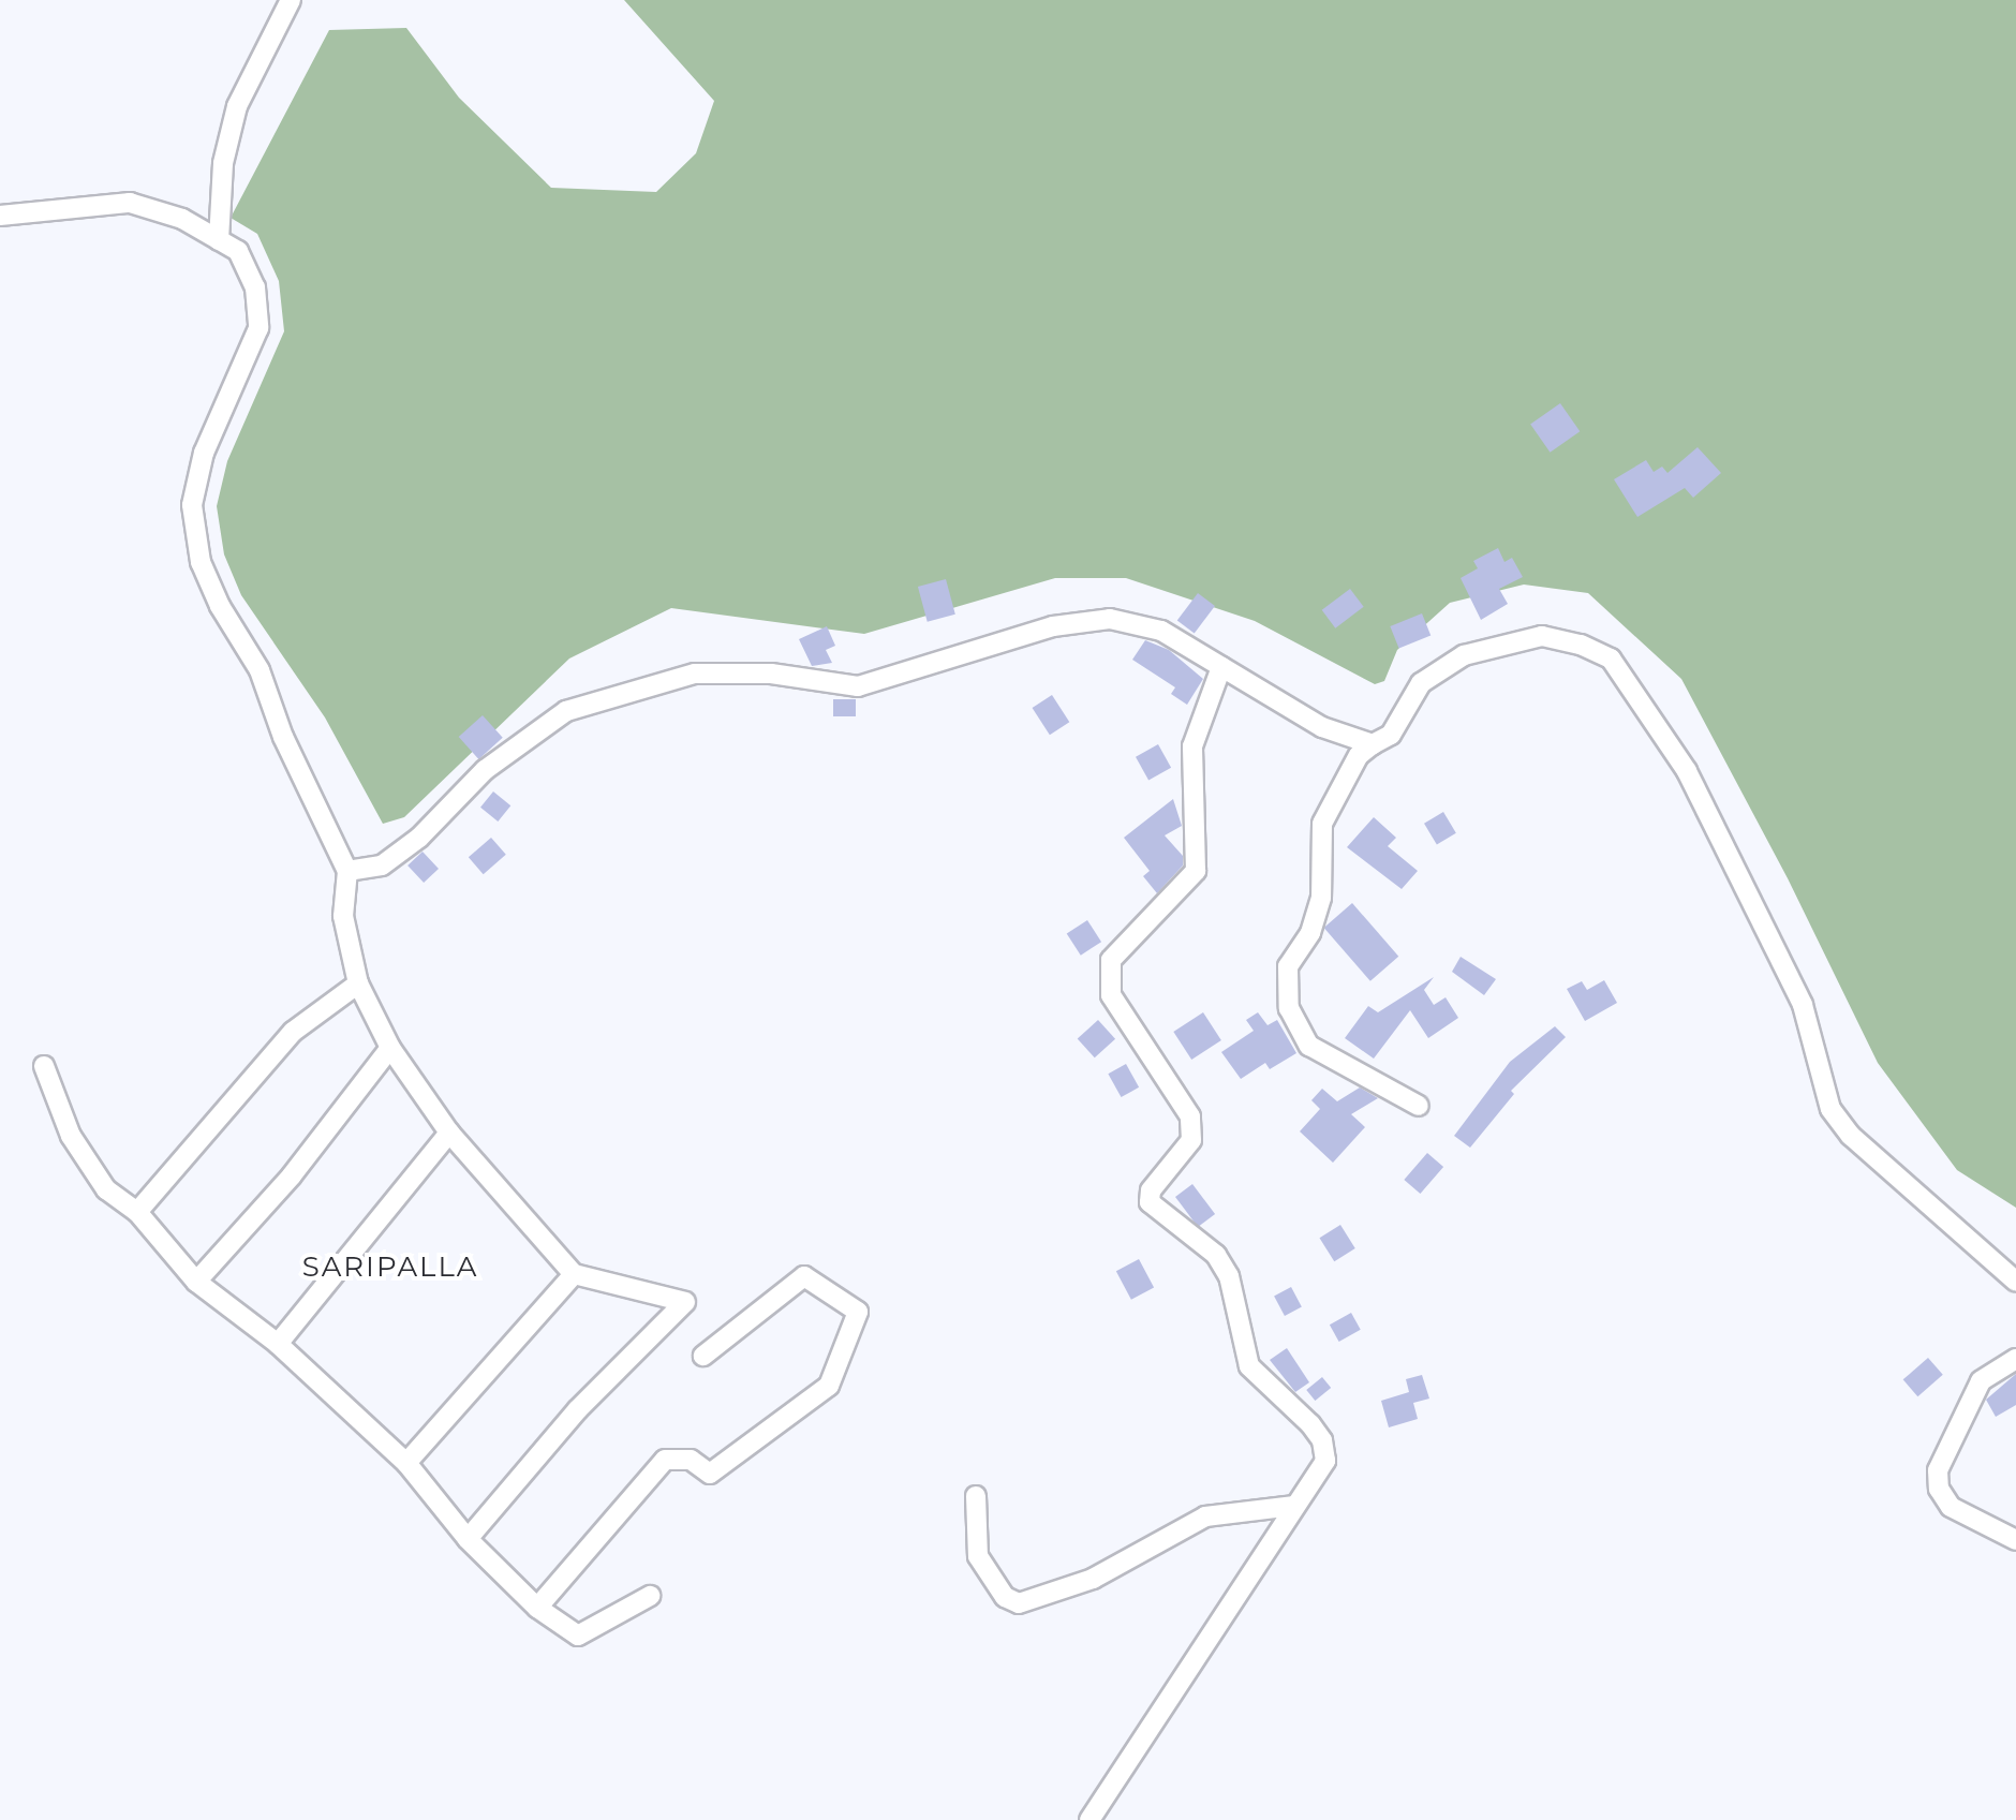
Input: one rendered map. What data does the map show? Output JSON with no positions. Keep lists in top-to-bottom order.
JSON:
{
  "districts": ["SARIPALLA"]
}
